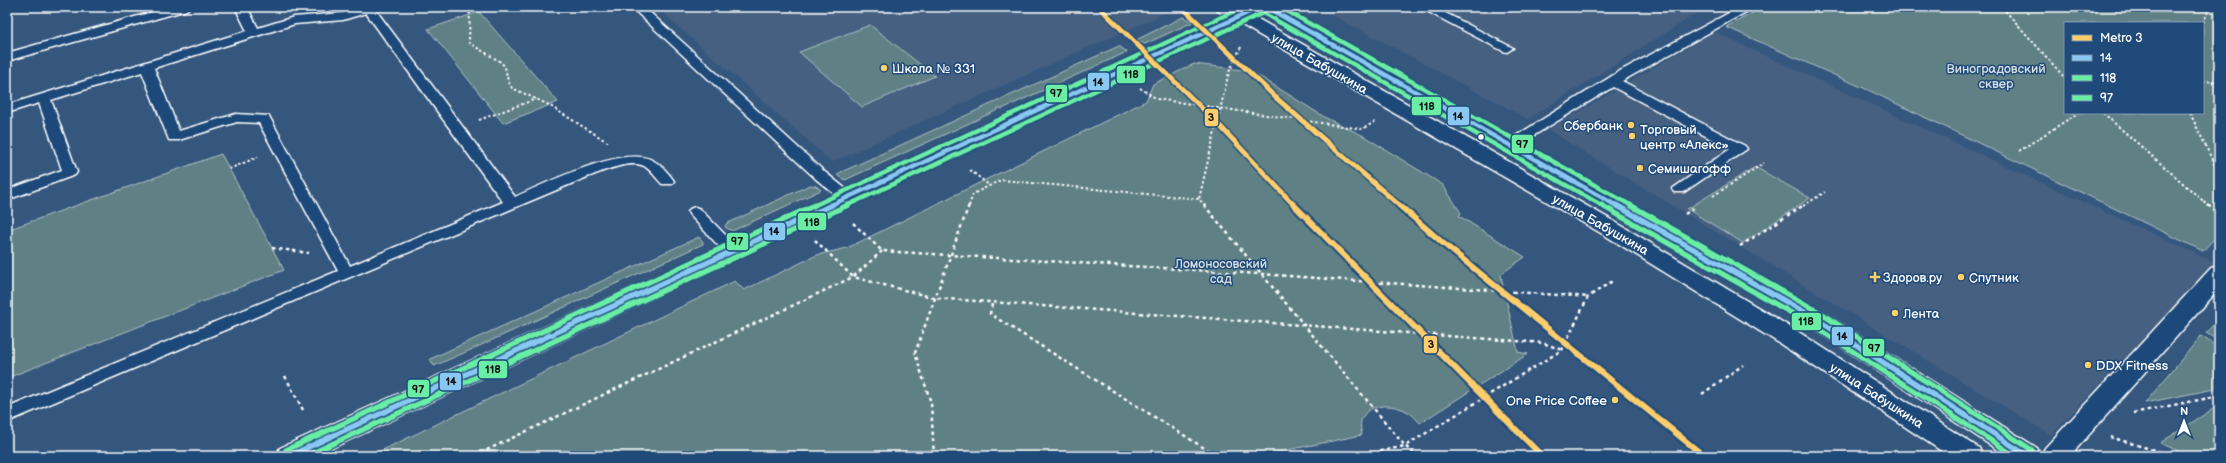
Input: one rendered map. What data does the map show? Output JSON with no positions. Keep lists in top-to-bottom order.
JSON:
{
  "streets": {
    "street": ["улица Бабушкина"]
  },
  "parks": ["Виноградовский сквер", "Ломоносовский сад"],
  "places": {
    "other": [
      "Школа № 331",
      "Сбербанк",
      "Торговый центр «Алекс»",
      "Семишагофф",
      "Спутник",
      "Лента",
      "DDX Fitness",
      "One Price Coffee"
    ],
    "health": ["Здоров.ру"]
  },
  "lines": [
    "metro line 3",
    "transit line 14",
    "transit line 97",
    "transit line 118"
  ],
  "legend": [
    "Metro 3",
    "14",
    "118",
    "97"
  ],
  "north": "top"
}
